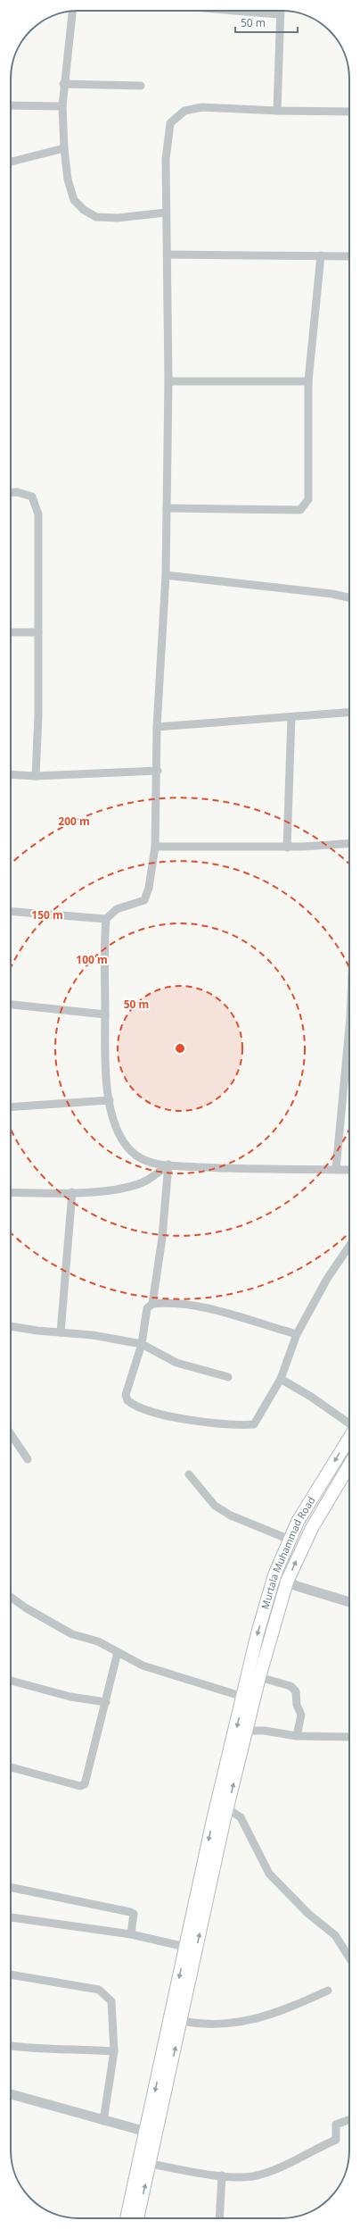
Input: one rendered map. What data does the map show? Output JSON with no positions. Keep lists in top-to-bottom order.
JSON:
{
  "streets": {
    "highway": ["Murtala Muhammad Road"]
  },
  "scale_bar": "50 m",
  "rings": [
    "200 m",
    "150 m",
    "100 m",
    "50 m"
  ]
}
